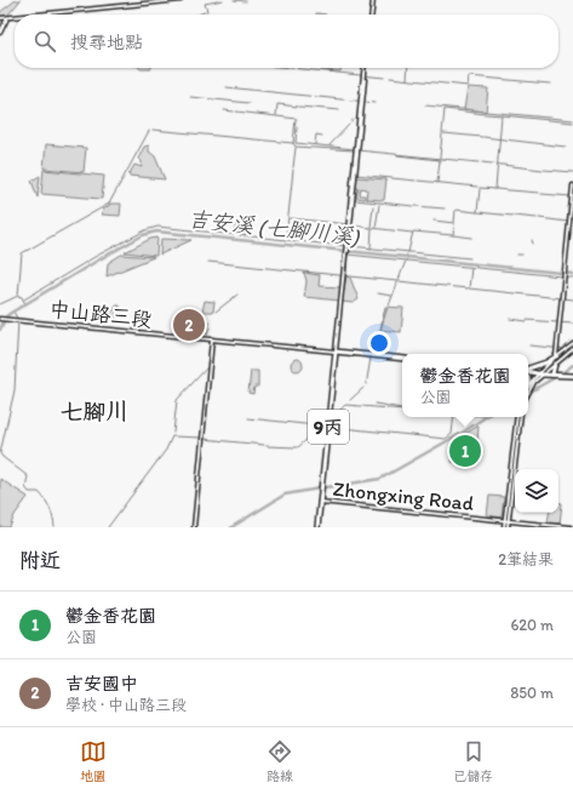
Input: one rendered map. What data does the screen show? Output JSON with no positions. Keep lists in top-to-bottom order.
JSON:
{
  "streets": {
    "main road": ["9丙"],
    "street": ["中山路三段", "Zhongxing Road"]
  },
  "crossings": [
    ["中山路三段", "9丙"],
    ["9丙", "Zhongxing Road"]
  ],
  "districts": ["七腳川"],
  "water": ["吉安溪 (七腳川溪)"],
  "page": {
    "search": "搜尋地點",
    "pins": ["2", "1"],
    "popup": ["鬱金香花園", "公園"],
    "heading": ["附近", "2筆結果"],
    "list": [
      {
        "mark": "1",
        "name": "鬱金香花園",
        "note": "公園",
        "value": "620 m"
      },
      {
        "mark": "2",
        "name": "吉安國中",
        "note": "學校 · 中山路三段",
        "value": "850 m"
      }
    ],
    "nav": ["地圖", "路線", "已儲存"]
  }
}
